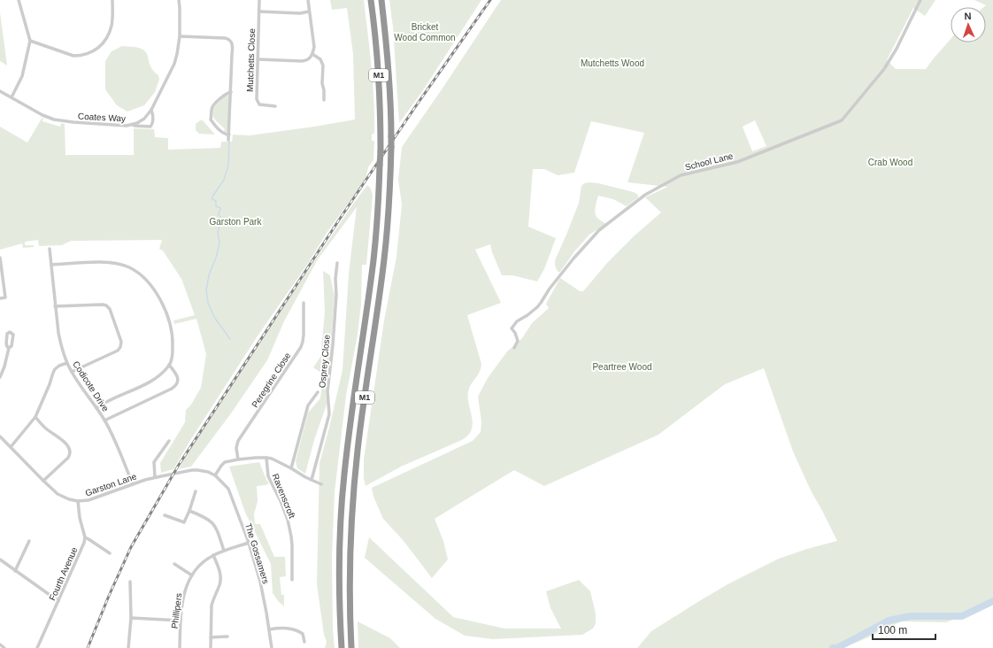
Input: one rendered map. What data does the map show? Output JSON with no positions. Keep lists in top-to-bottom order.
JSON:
{
  "streets": {
    "highway": ["M1"],
    "street": [
      "Mutchetts Close",
      "Coates Way",
      "School Lane",
      "Osprey Close",
      "Peregrine Close",
      "Codicote Drive",
      "Garston Lane",
      "Ravenscroft",
      "The Gossamers",
      "Fourth Avenue",
      "Phillipers"
    ]
  },
  "crossings": [
    ["Codicote Drive", "Garston Lane"],
    ["Garston Lane", "The Gossamers"],
    ["Garston Lane", "Fourth Avenue"],
    ["The Gossamers", "Phillipers"]
  ],
  "parks": [
    "Bricket Wood Common",
    "Mutchetts Wood",
    "Crab Wood",
    "Garston Park",
    "Peartree Wood"
  ],
  "scale_bar": "100 m",
  "north": "top"
}
